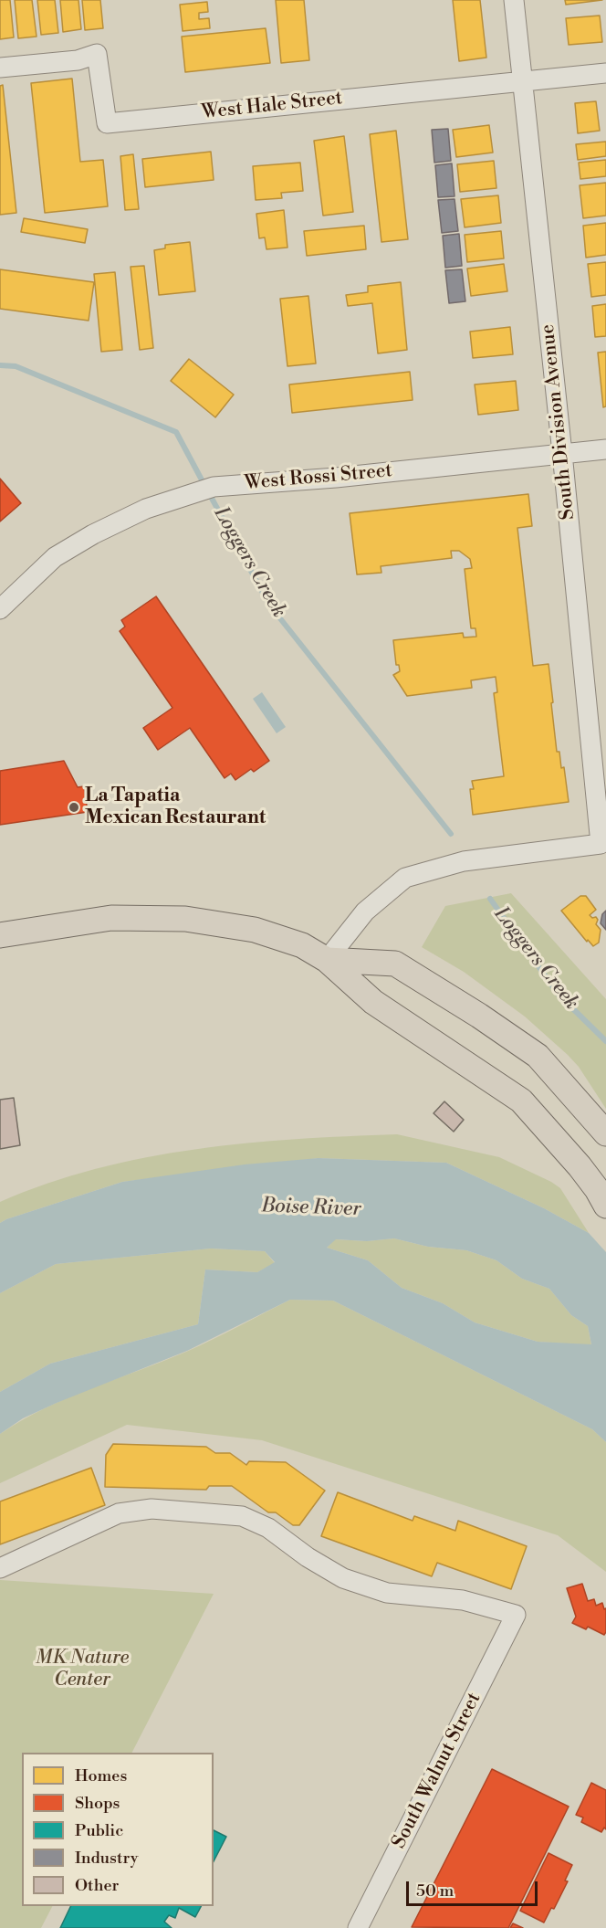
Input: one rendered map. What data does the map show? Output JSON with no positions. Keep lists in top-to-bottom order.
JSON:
{
  "streets": {
    "street": [
      "West Hale Street",
      "South Division Avenue",
      "West Rossi Street",
      "South Walnut Street"
    ]
  },
  "crossings": [
    ["West Hale Street", "South Division Avenue"],
    ["South Division Avenue", "West Rossi Street"]
  ],
  "water": ["Loggers Creek", "Boise River"],
  "parks": ["MK Nature Center"],
  "places": ["La Tapatia Mexican Restaurant"],
  "legend": [
    "Homes",
    "Shops",
    "Public",
    "Industry",
    "Other"
  ],
  "scale_bar": "50 m"
}
